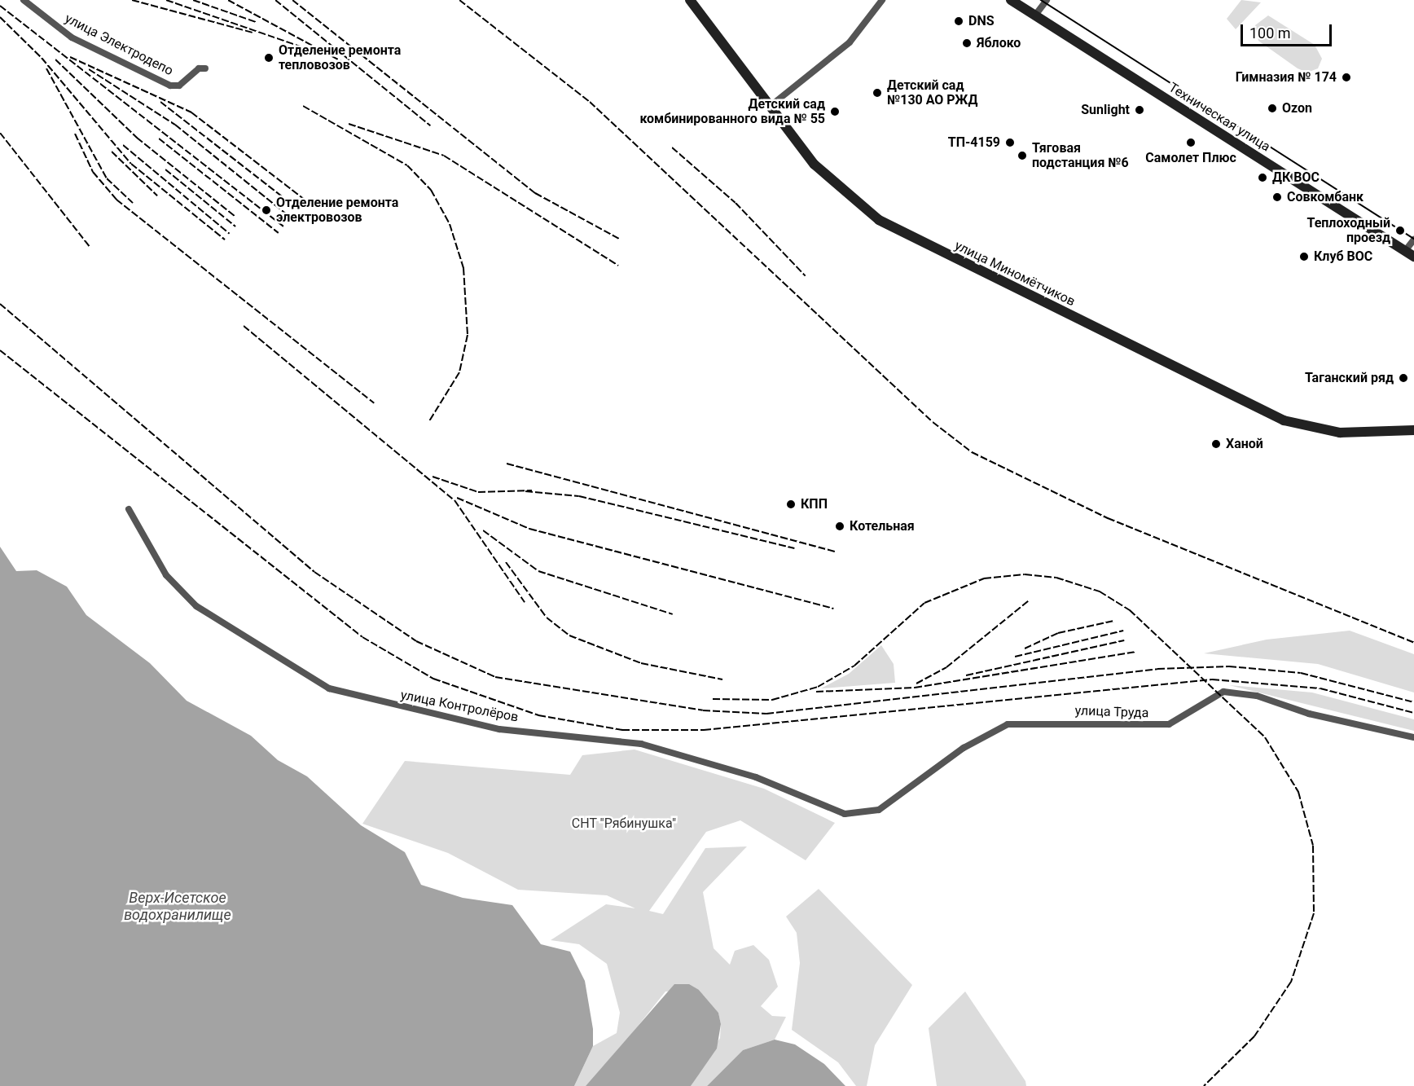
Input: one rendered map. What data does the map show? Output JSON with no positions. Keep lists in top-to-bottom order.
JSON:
{
  "streets": {
    "street": [
      "улица Электродепо",
      "Техническая улица",
      "улица Миномётчиков",
      "улица Контролёров",
      "улица Труда"
    ]
  },
  "crossings": [
    ["улица Контролёров", "улица Труда"]
  ],
  "water": ["Верх-Исетское водохранилище"],
  "parks": ["СНТ \"Рябинушка\""],
  "places": [
    "DNS",
    "Яблоко",
    "Отделение ремонта тепловозов",
    "Гимназия № 174",
    "Детский сад №130 АО РЖД",
    "Ozon",
    "Sunlight",
    "Детский сад комбинированного вида № 55",
    "ТП-4159",
    "Самолет Плюс",
    "Тяговая подстанция №6",
    "ДК ВОС",
    "Совкомбанк",
    "Отделение ремонта электровозов",
    "Теплоходный проезд",
    "Клуб ВОС",
    "Таганский ряд",
    "Ханой",
    "КПП",
    "Котельная"
  ],
  "scale_bar": "100 m"
}
